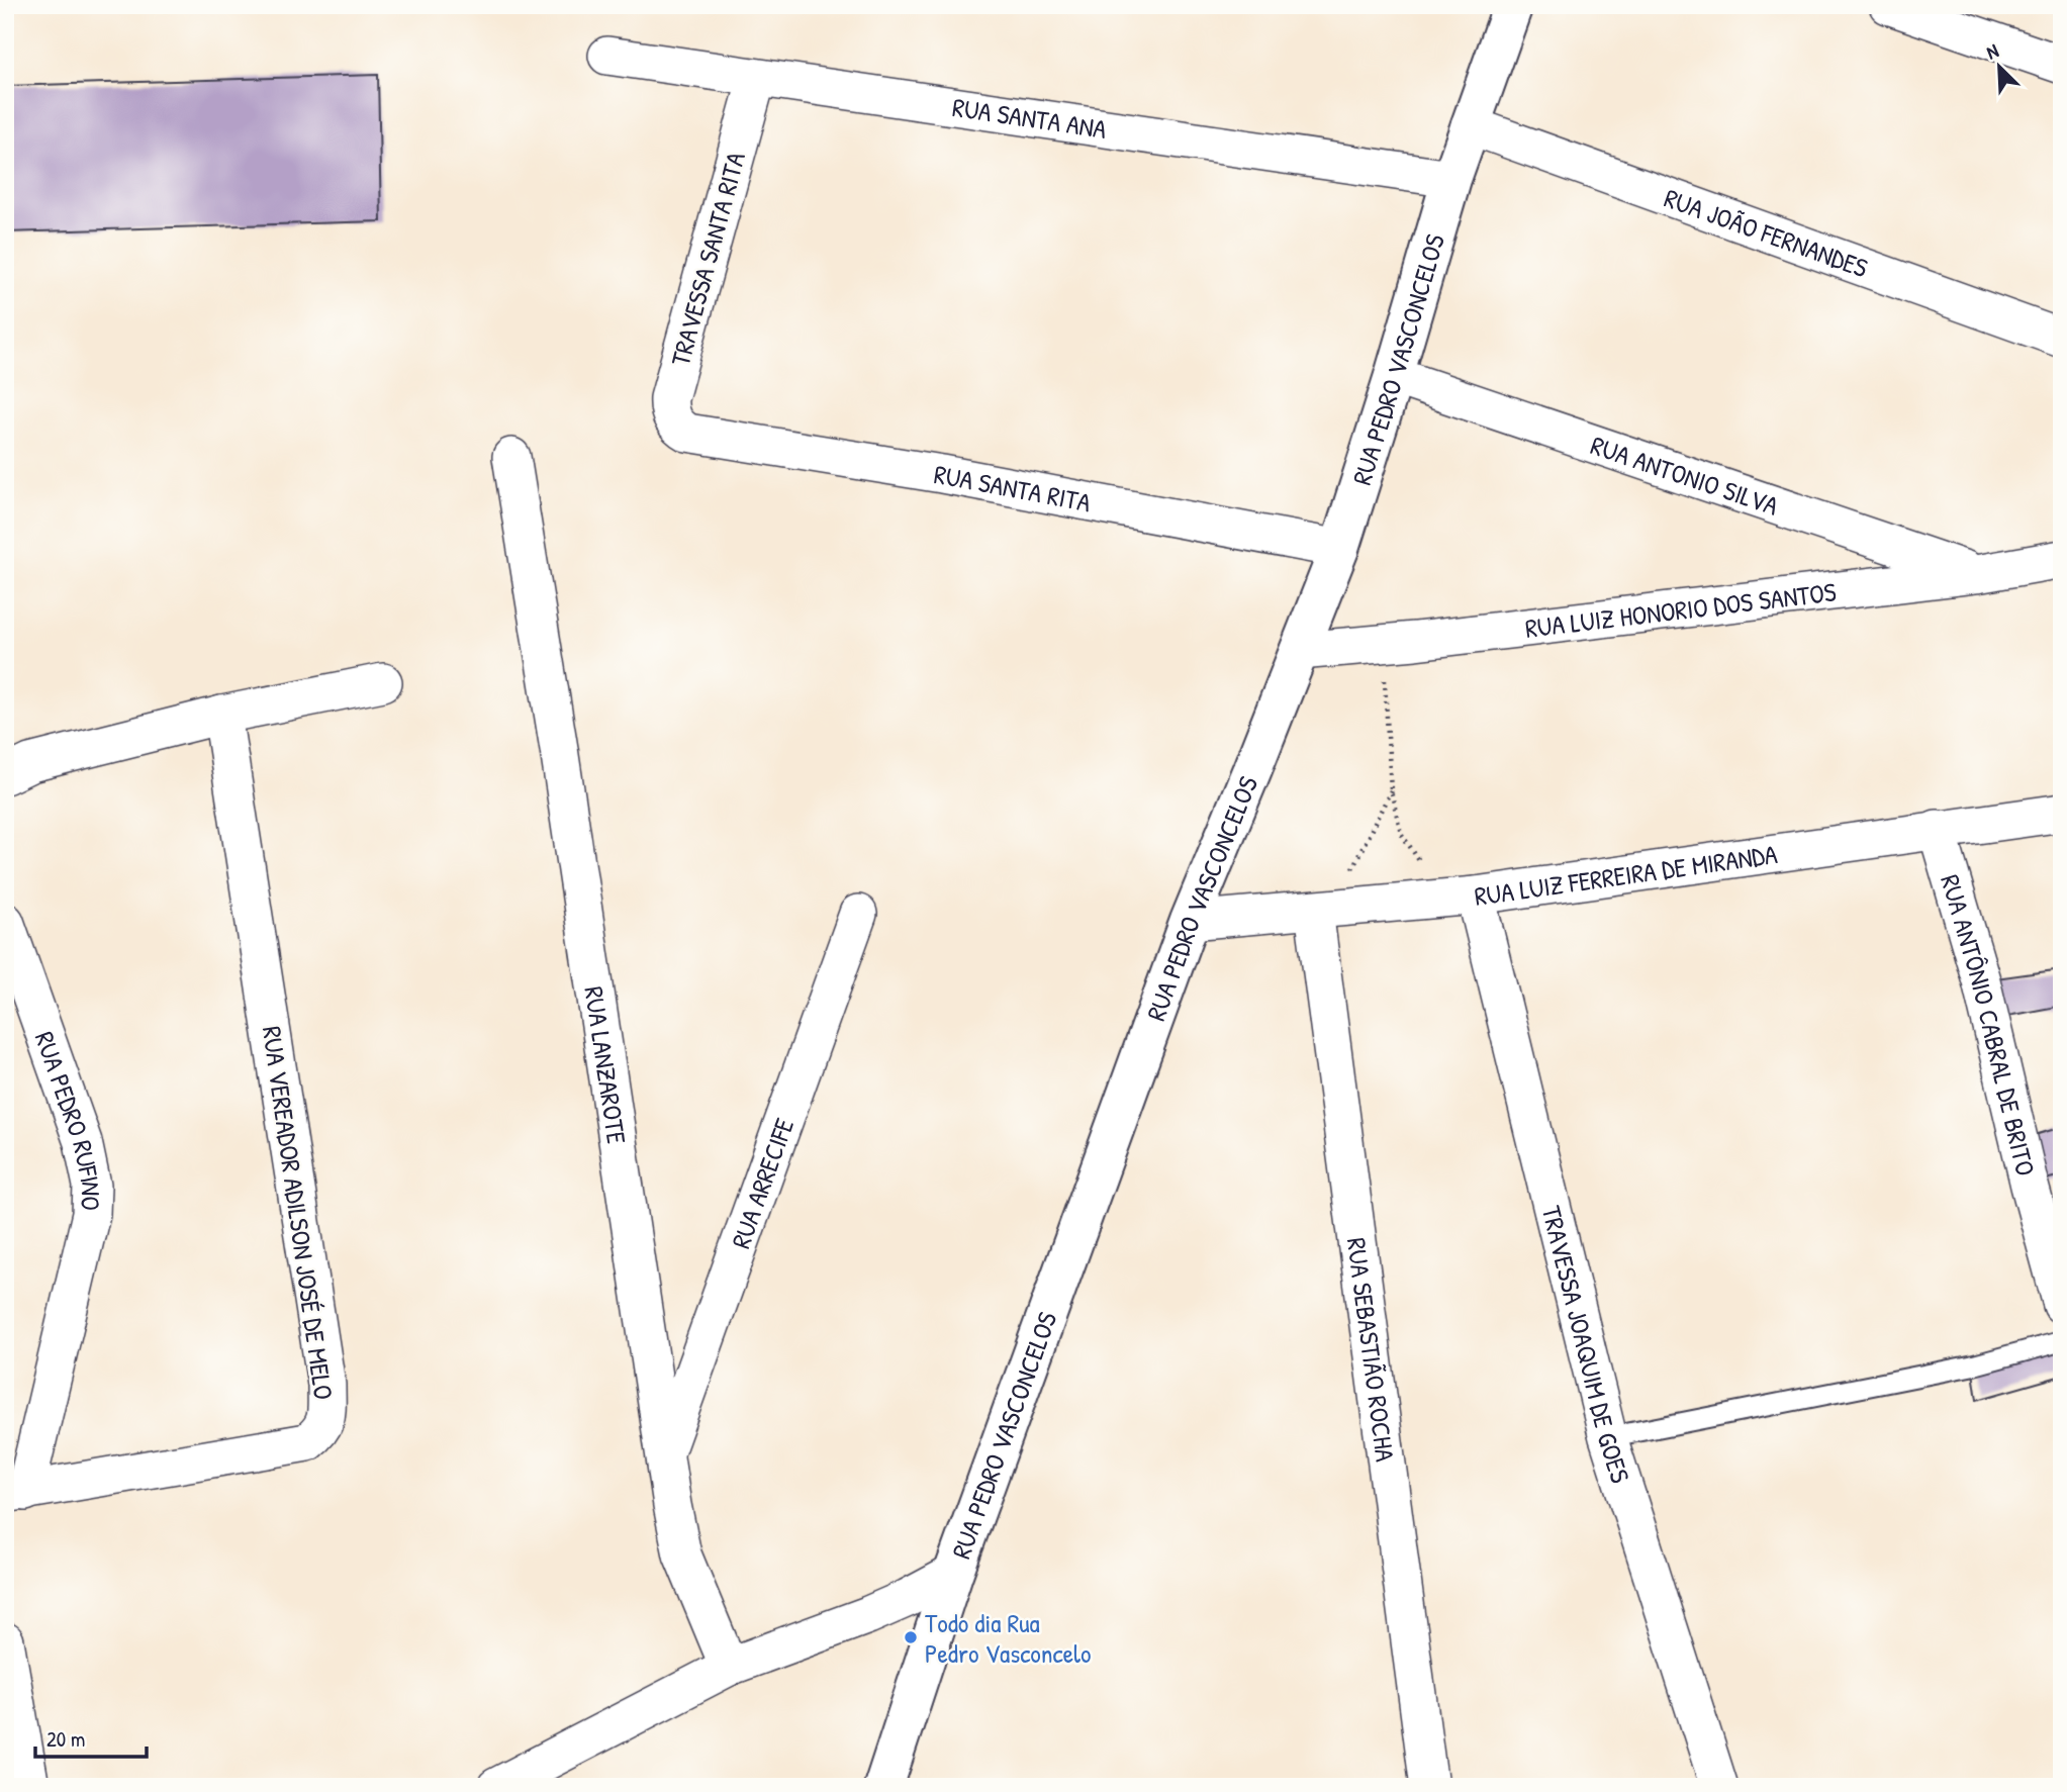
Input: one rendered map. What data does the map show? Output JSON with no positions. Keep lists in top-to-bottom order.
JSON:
{
  "streets": {
    "main road": ["RUA PEDRO VASCONCELOS"],
    "street": [
      "RUA SANTA ANA",
      "RUA JOÃO FERNANDES",
      "TRAVESSA SANTA RITA",
      "RUA ANTONIO SILVA",
      "RUA SANTA RITA",
      "RUA LUIZ HONORIO DOS SANTOS",
      "RUA LUIZ FERREIRA DE MIRANDA",
      "RUA ANTÔNIO CABRAL DE BRITO",
      "RUA LANZAROTE",
      "RUA PEDRO RUFINO",
      "RUA ARRECIFE",
      "RUA VEREADOR ADILSON JOSÉ DE MELO",
      "TRAVESSA JOAQUIM DE GOES",
      "RUA SEBASTIÃO ROCHA"
    ]
  },
  "crossings": [
    ["RUA SANTA ANA", "TRAVESSA SANTA RITA"],
    ["RUA SANTA ANA", "RUA PEDRO VASCONCELOS"],
    ["RUA JOÃO FERNANDES", "RUA PEDRO VASCONCELOS"],
    ["TRAVESSA SANTA RITA", "RUA SANTA RITA"],
    ["RUA PEDRO VASCONCELOS", "RUA ANTONIO SILVA"],
    ["RUA PEDRO VASCONCELOS", "RUA SANTA RITA"],
    ["RUA PEDRO VASCONCELOS", "RUA LUIZ HONORIO DOS SANTOS"],
    ["RUA PEDRO VASCONCELOS", "RUA LUIZ FERREIRA DE MIRANDA"],
    ["RUA ANTONIO SILVA", "RUA LUIZ HONORIO DOS SANTOS"],
    ["RUA LUIZ FERREIRA DE MIRANDA", "RUA ANTÔNIO CABRAL DE BRITO"],
    ["RUA LUIZ FERREIRA DE MIRANDA", "TRAVESSA JOAQUIM DE GOES"],
    ["RUA LUIZ FERREIRA DE MIRANDA", "RUA SEBASTIÃO ROCHA"],
    ["RUA LANZAROTE", "RUA ARRECIFE"],
    ["RUA PEDRO RUFINO", "RUA VEREADOR ADILSON JOSÉ DE MELO"]
  ],
  "places": ["Todo dia Rua Pedro Vasconcelo"],
  "scale_bar": "20 m",
  "north": "top left"
}
